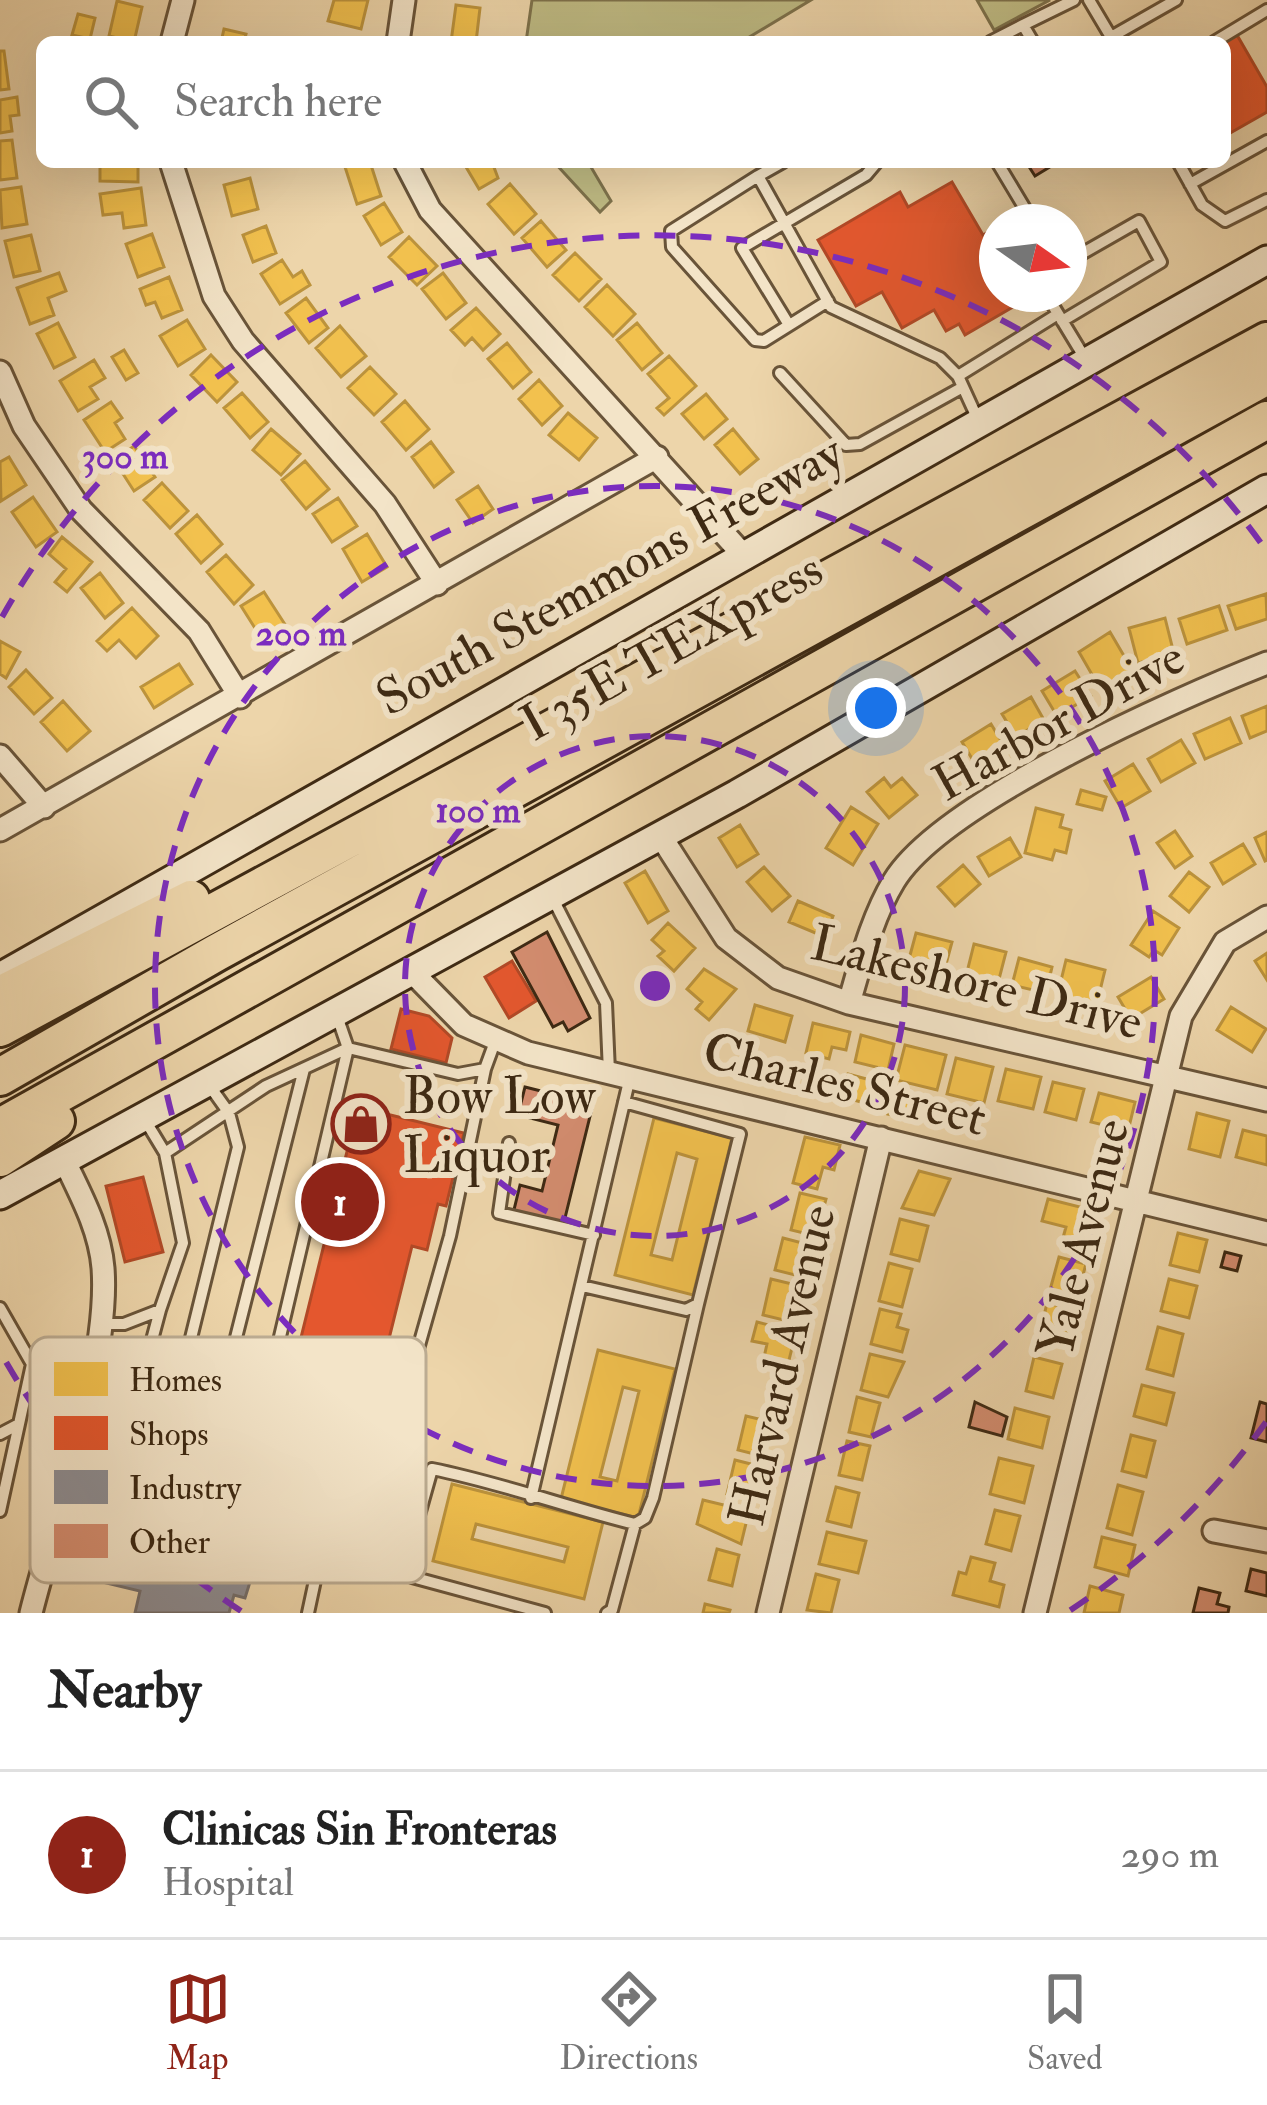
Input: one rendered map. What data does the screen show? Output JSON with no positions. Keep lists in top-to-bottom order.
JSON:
{
  "streets": {
    "highway": ["South Stemmons Freeway", "I 35E TEXpress"],
    "street": [
      "Harbor Drive",
      "Lakeshore Drive",
      "Charles Street",
      "Yale Avenue",
      "Harvard Avenue"
    ]
  },
  "crossings": [
    ["Harbor Drive", "Lakeshore Drive"],
    ["Lakeshore Drive", "Yale Avenue"],
    ["Charles Street", "Yale Avenue"],
    ["Charles Street", "Harvard Avenue"]
  ],
  "places": {
    "shop": ["Bow Low Liquor"]
  },
  "legend": [
    "Homes",
    "Shops",
    "Industry",
    "Other"
  ],
  "north": "right",
  "page": {
    "search": "Search here",
    "pins": "1",
    "heading": "Nearby",
    "list": [
      {
        "mark": "1",
        "name": "Clinicas Sin Fronteras",
        "note": "Hospital",
        "value": "290 m"
      }
    ],
    "nav": ["Map", "Directions", "Saved"]
  },
  "rings": ["300 m", "200 m", "100 m"]
}
